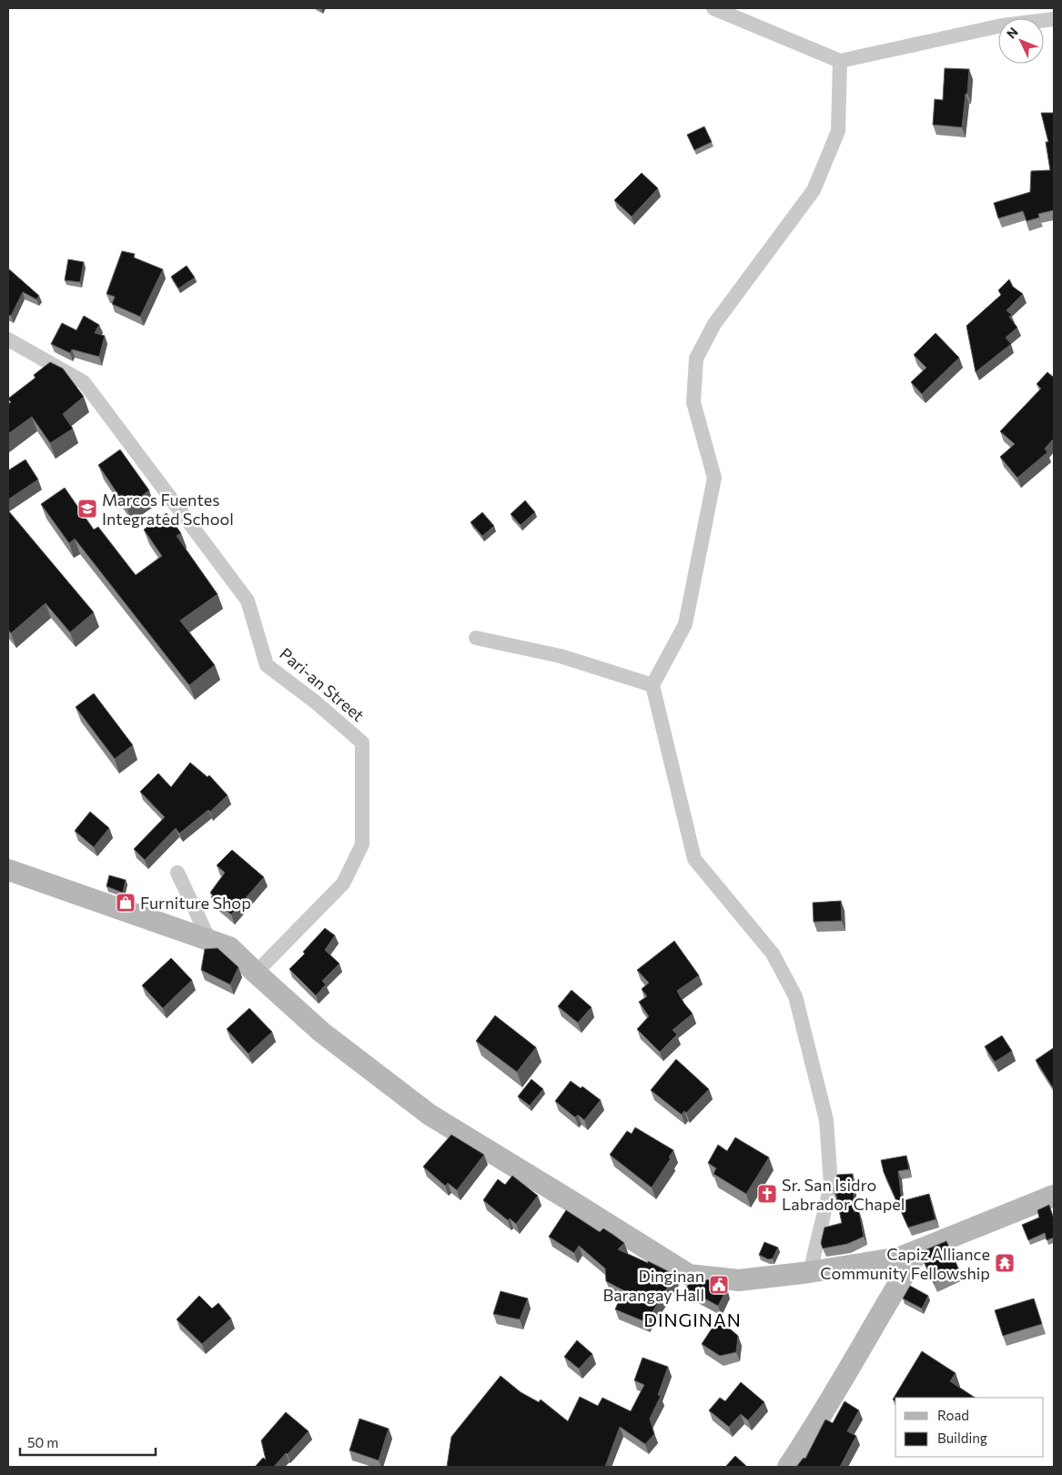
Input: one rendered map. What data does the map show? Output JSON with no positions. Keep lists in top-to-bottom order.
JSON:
{
  "streets": {
    "street": ["Pari-an Street"]
  },
  "districts": ["DINGINAN"],
  "places": {
    "school or university": ["Marcos Fuentes Integrated School"],
    "shop": ["Furniture Shop"],
    "church": ["Sr. San Isidro Labrador Chapel"],
    "temple": ["Capiz Alliance Community Fellowship"],
    "public building": ["Dinginan Barangay Hall"]
  },
  "legend": ["Road", "Building"],
  "scale_bar": "50 m",
  "north": "top left"
}
